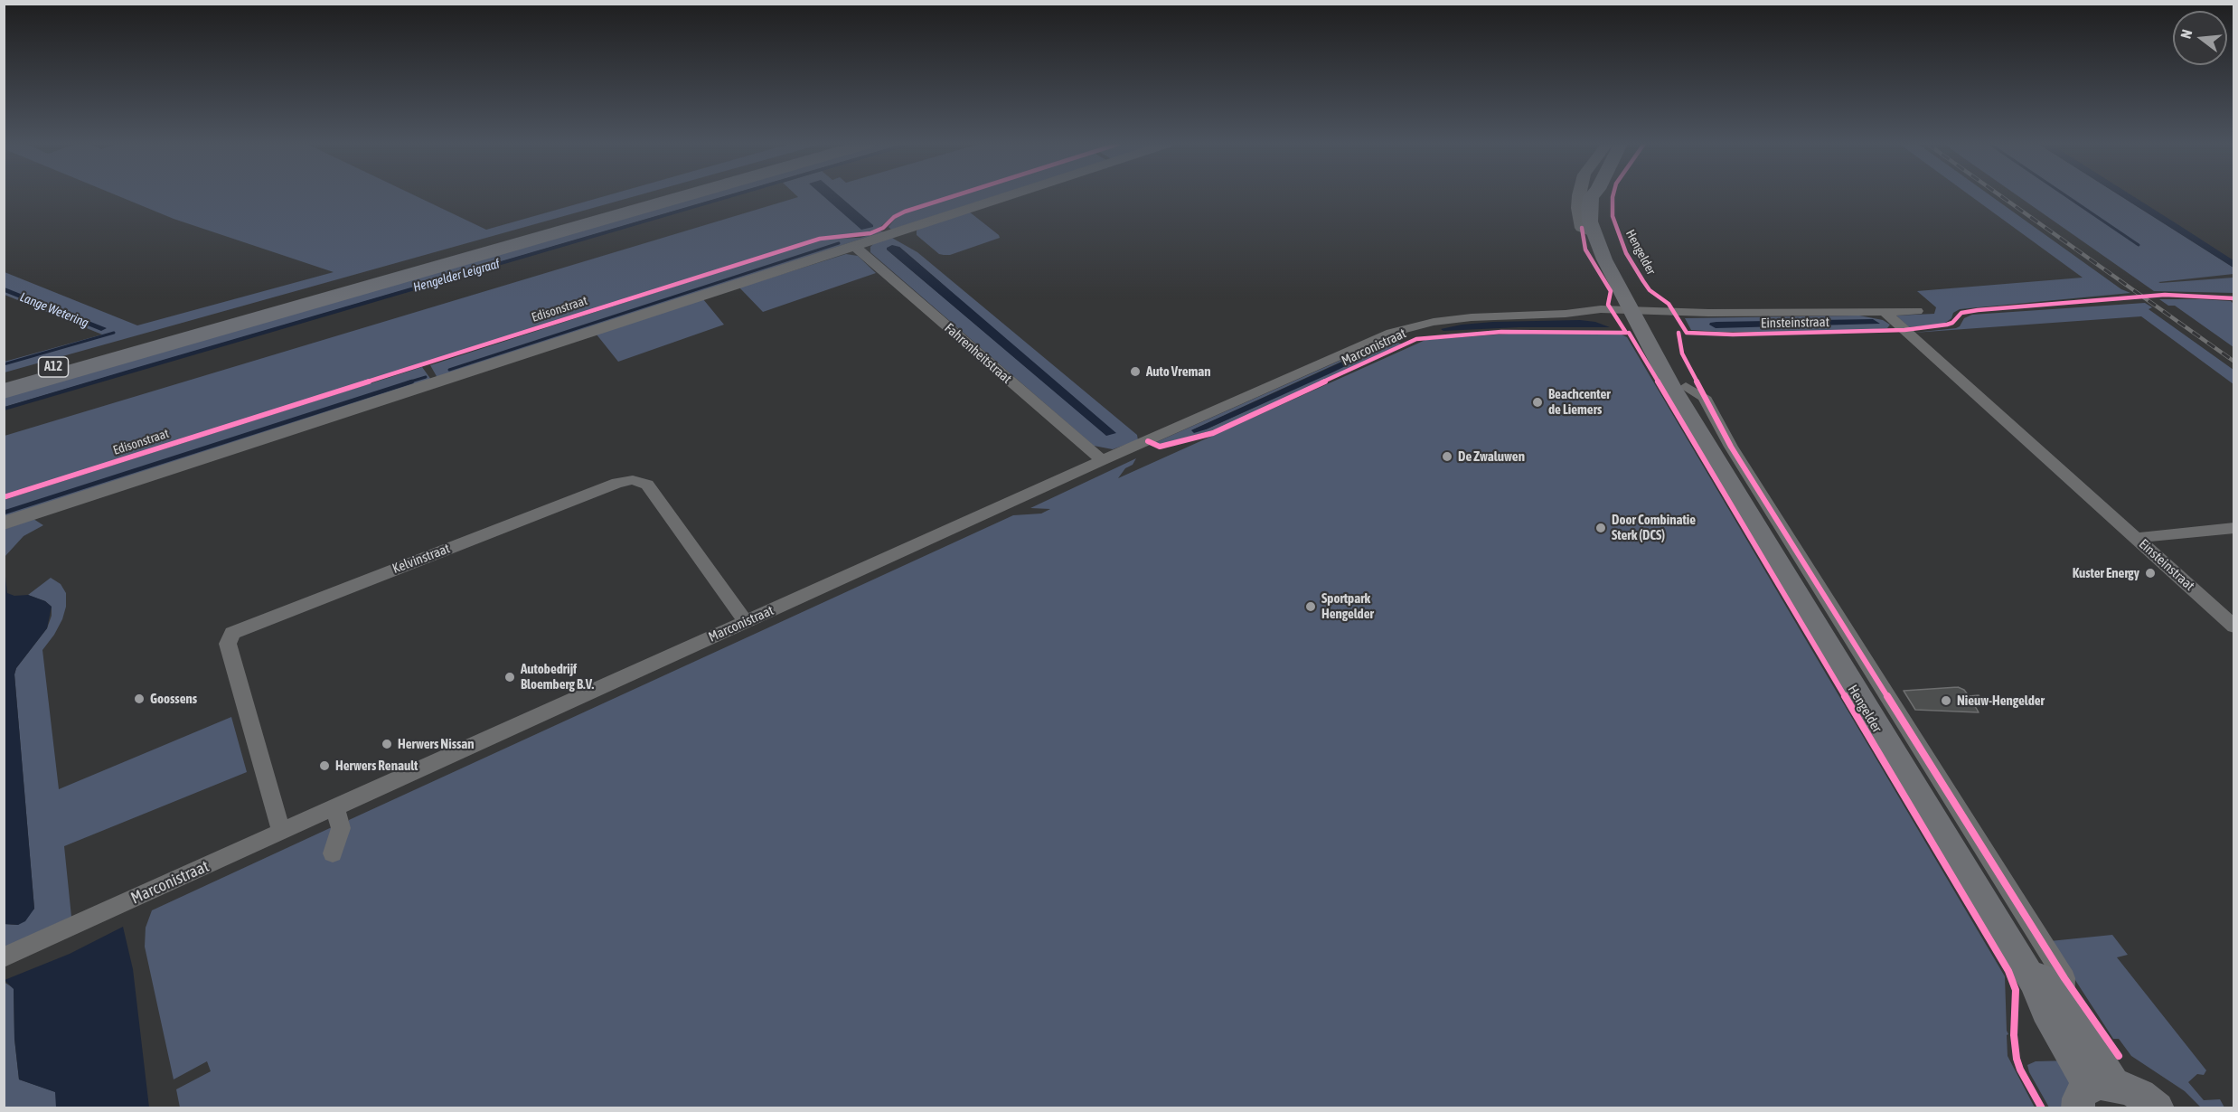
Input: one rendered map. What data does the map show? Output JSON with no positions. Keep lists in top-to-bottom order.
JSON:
{
  "streets": {
    "highway": ["A12"],
    "main road": ["Hengelder"],
    "street": [
      "Einsteinstraat",
      "Marconistraat",
      "Fahrenheitstraat",
      "Kelvinstraat"
    ],
    "cycle path": ["Edisonstraat"]
  },
  "crossings": [
    ["Hengelder", "Einsteinstraat"],
    ["Hengelder", "Marconistraat"],
    ["Einsteinstraat", "Marconistraat"],
    ["Marconistraat", "Fahrenheitstraat"],
    ["Marconistraat", "Kelvinstraat"]
  ],
  "water": ["Hengelder Leigraaf", "Lange Wetering"],
  "places": [
    "Auto Vreman",
    "Beachcenter de Liemers",
    "De Zwaluwen",
    "Door Combinatie Sterk (DCS)",
    "Kuster Energy",
    "Sportpark Hengelder",
    "Autobedrijf Bloemberg B.V.",
    "Goossens",
    "Nieuw-Hengelder",
    "Herwers Nissan",
    "Herwers Renault"
  ],
  "north": "left"
}
